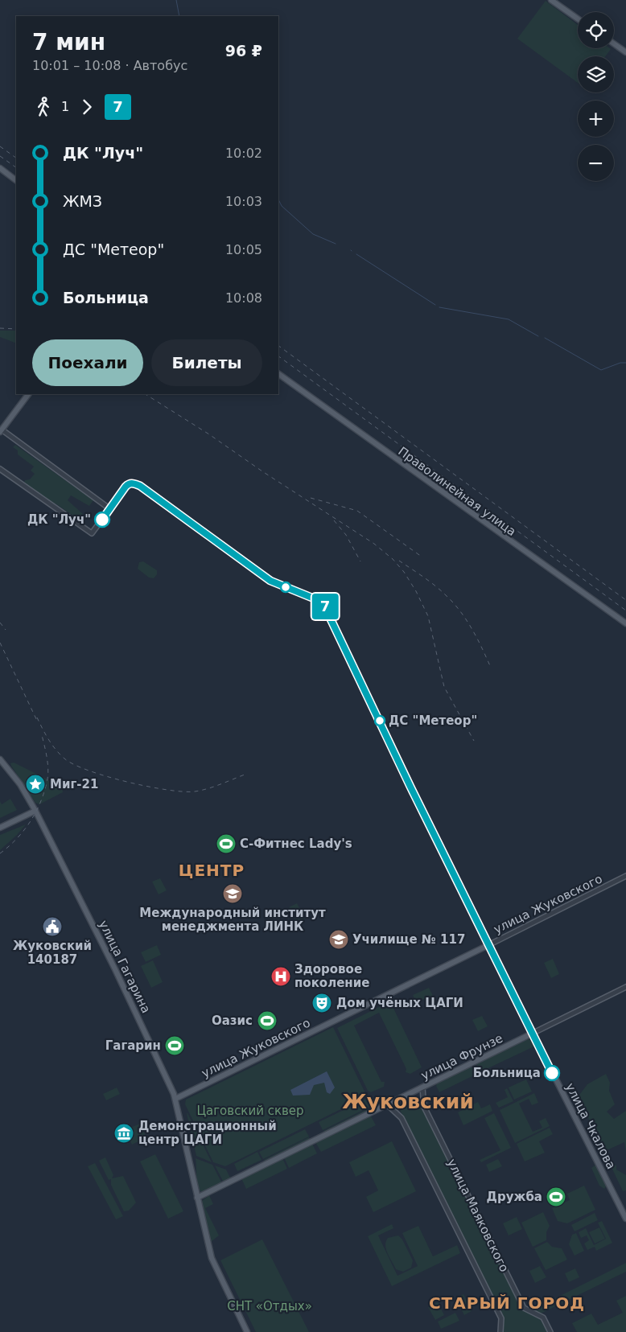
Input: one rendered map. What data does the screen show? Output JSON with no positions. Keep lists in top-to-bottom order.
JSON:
{
  "streets": {
    "main road": [
      "Праволинейная улица",
      "улица Жуковского",
      "улица Гагарина",
      "улица Фрунзе",
      "улица Чкалова"
    ],
    "street": ["улица Маяковского"]
  },
  "crossings": [
    ["улица Жуковского", "улица Гагарина"],
    ["улица Жуковского", "улица Чкалова"],
    ["улица Гагарина", "улица Фрунзе"],
    ["улица Фрунзе", "улица Чкалова"],
    ["улица Фрунзе", "улица Маяковского"]
  ],
  "districts": ["ЦЕНТР", "Жуковский", "СТАРЫЙ ГОРОД"],
  "parks": ["Цаговский сквер", "СНТ «Отдых»"],
  "places": {
    "other": ["ДК \"Луч\"", "ДС \"Метеор\"", "Больница"],
    "place": ["Миг-21"],
    "sports": [
      "С-Фитнес Lady's",
      "Оазис",
      "Гагарин",
      "Дружба"
    ],
    "school or university": ["Международный институт менеджмента ЛИНК", "Училище № 117"],
    "public building": ["Жуковский 140187"],
    "hospital": ["Здоровое поколение"],
    "theatre": ["Дом учёных ЦАГИ"],
    "museum": ["Демонстрационный центр ЦАГИ"]
  },
  "lines": ["bus line 7"],
  "page": {
    "on_map": "7",
    "map_buttons": ["+", "−"],
    "heading": ["7 мин", "10:01 – 10:08 · Автобус", "96 ₽"],
    "legs": ["1", "7"],
    "list": [
      {
        "name": "ДК \"Луч\"",
        "value": "10:02"
      },
      {
        "name": "ЖМЗ",
        "value": "10:03"
      },
      {
        "name": "ДС \"Метеор\"",
        "value": "10:05"
      },
      {
        "name": "Больница",
        "value": "10:08"
      }
    ],
    "buttons": ["Поехали", "Билеты"]
  }
}
